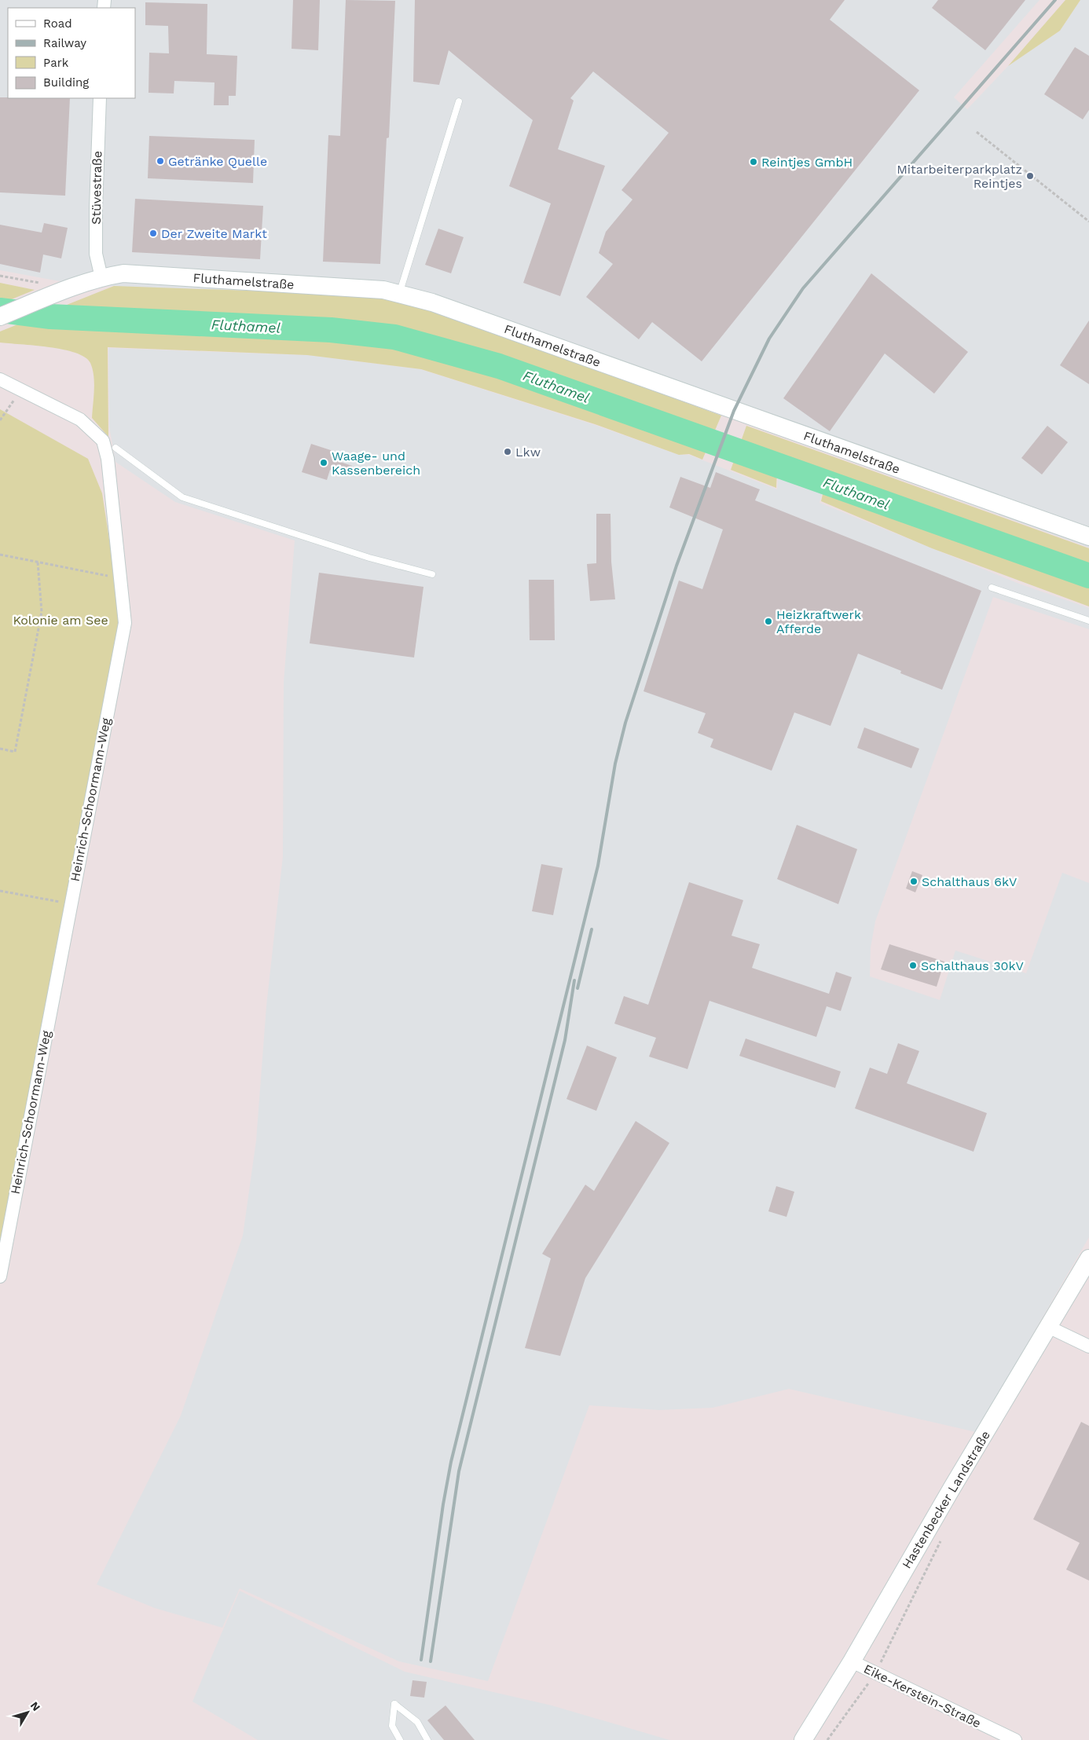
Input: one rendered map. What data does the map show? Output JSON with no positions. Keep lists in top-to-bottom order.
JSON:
{
  "streets": {
    "main road": ["Fluthamelstraße", "Hastenbecker Landstraße"],
    "street": ["Stüvestraße", "Heinrich-Schoormann-Weg", "Eike-Kerstein-Straße"]
  },
  "crossings": [
    ["Stüvestraße", "Fluthamelstraße"],
    ["Hastenbecker Landstraße", "Eike-Kerstein-Straße"]
  ],
  "water": ["Fluthamel"],
  "parks": ["Kolonie am See"],
  "places": [
    "Getränke Quelle",
    "Reintjes GmbH",
    "Mitarbeiterparkplatz Reintjes",
    "Der Zweite Markt",
    "Lkw",
    "Waage- und Kassenbereich",
    "Heizkraftwerk Afferde",
    "Schalthaus 6kV",
    "Schalthaus 30kV"
  ],
  "legend": [
    "Road",
    "Railway",
    "Park",
    "Building"
  ],
  "north": "top right"
}
